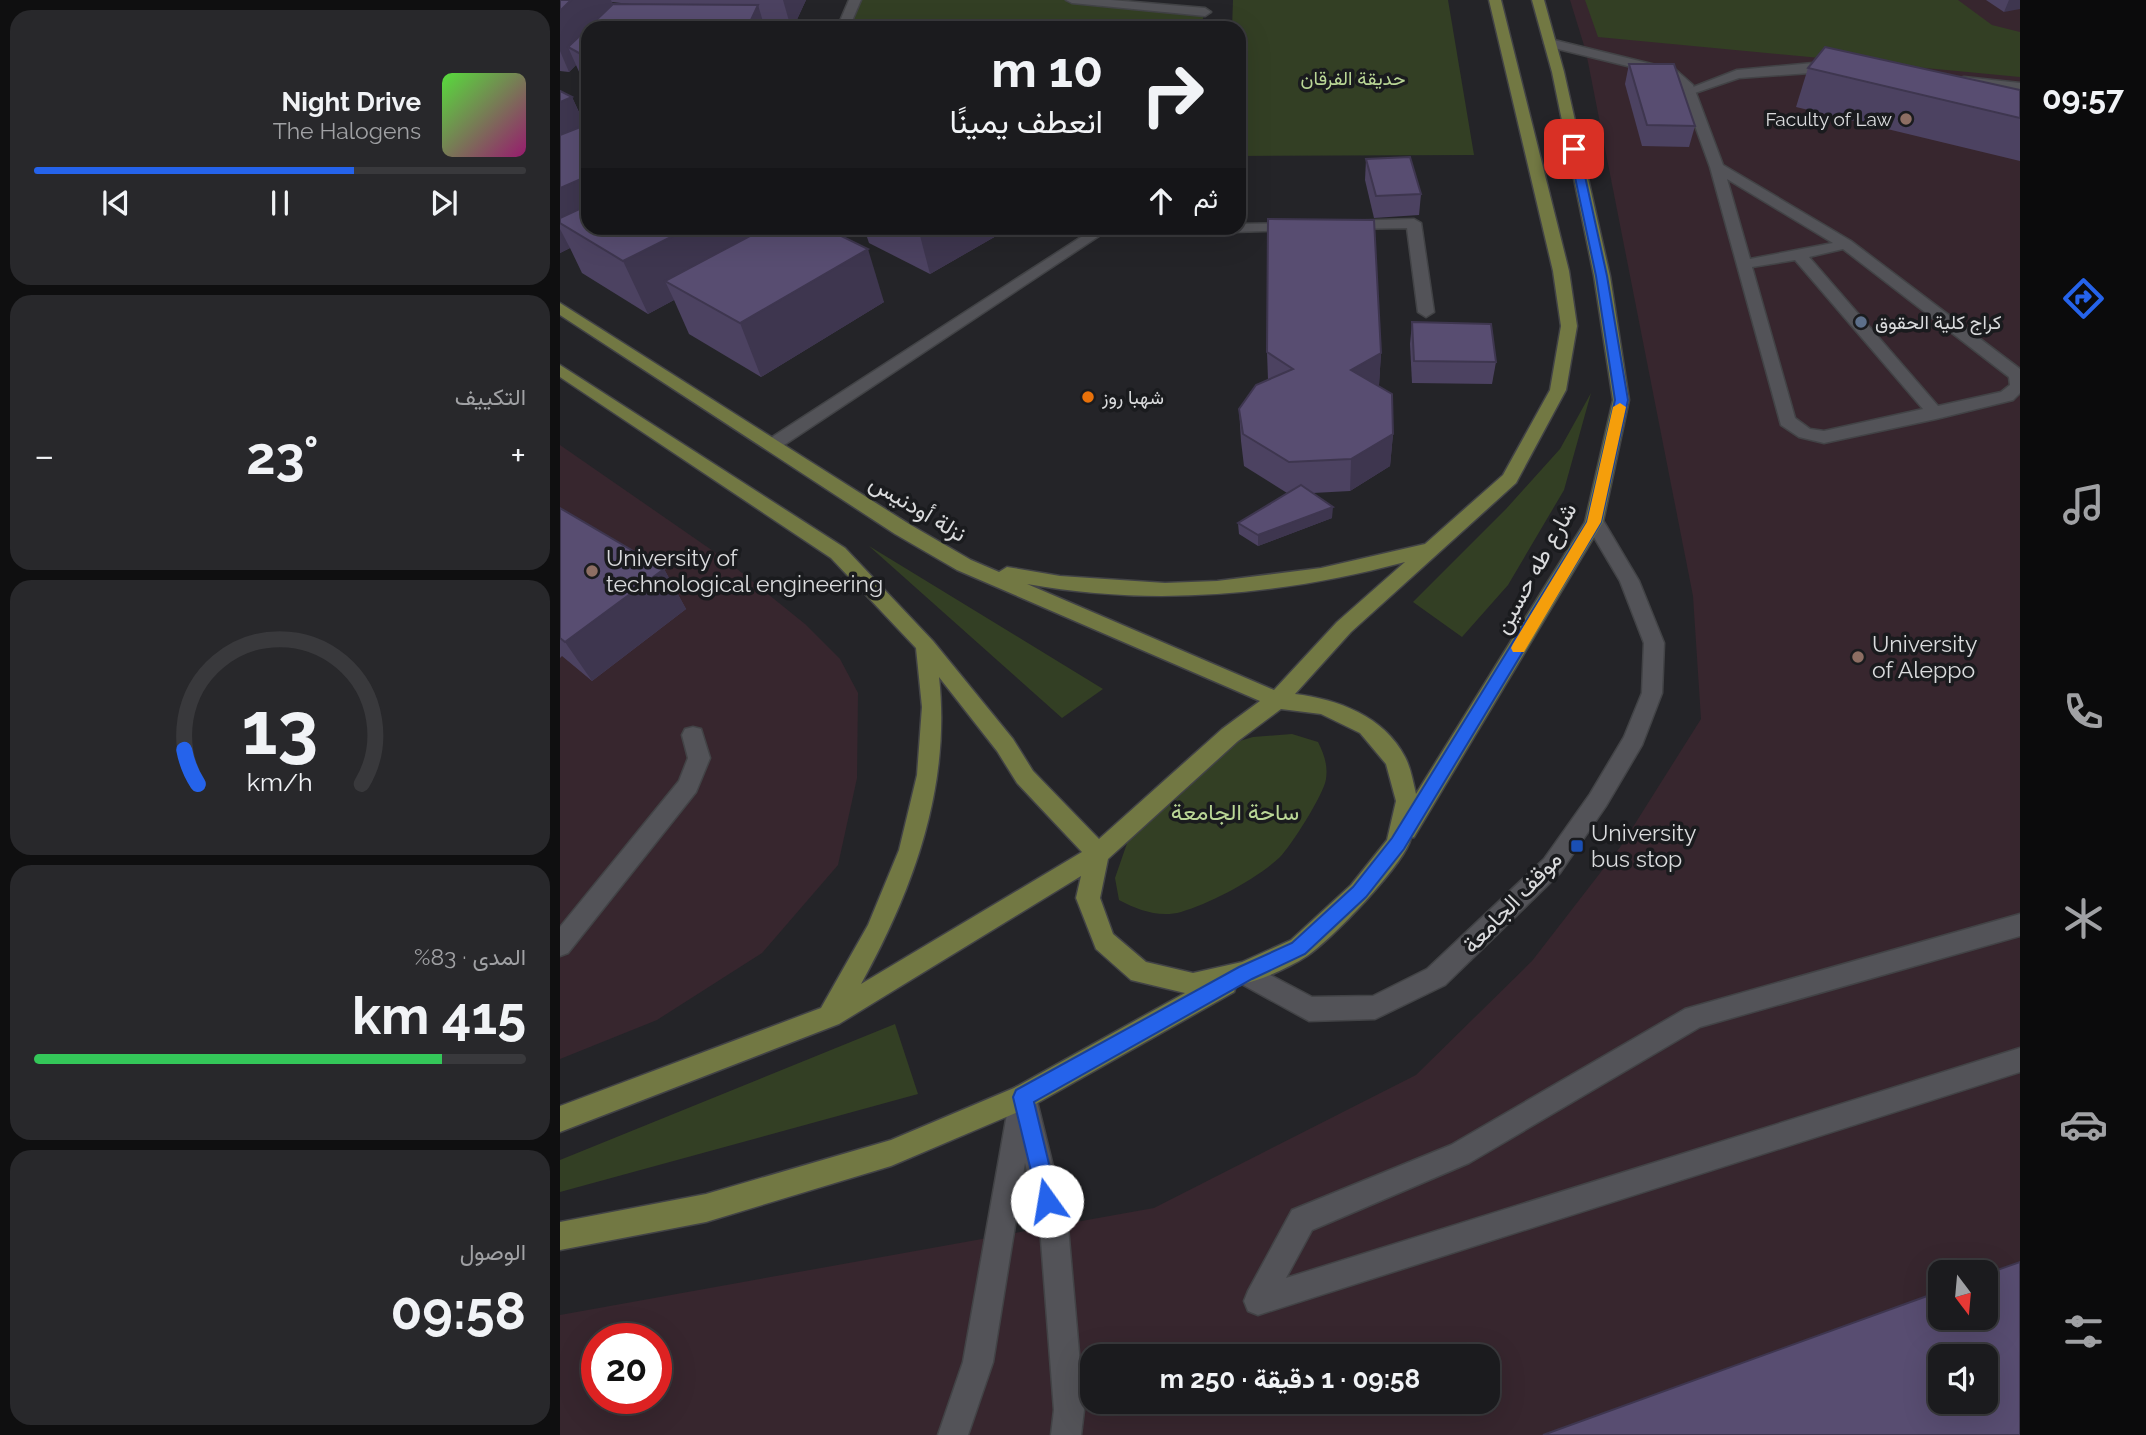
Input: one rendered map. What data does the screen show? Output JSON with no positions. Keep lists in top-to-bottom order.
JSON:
{
  "streets": {
    "main road": ["نزلة أودنيس", "شارع طه حسين"],
    "street": ["موقف الجامعة"]
  },
  "crossings": [
    ["نزلة أودنيس", "شارع طه حسين"],
    ["شارع طه حسين", "موقف الجامعة"]
  ],
  "parks": ["حديقة الفرقان", "ساحة الجامعة"],
  "places": {
    "other": [
      "Faculty of Law",
      "كراج كلية الحقوق",
      "شهبا روز",
      "University of technological engineering",
      "University of Aleppo"
    ],
    "transit": ["University bus stop"]
  },
  "north": "bottom",
  "page": {
    "tabs": "09:57",
    "turn": ["10 m", "انعطف يمينًا"],
    "song": ["Night Drive", "The Halogens"],
    "then": "ثم",
    "tile": [
      "التكييف",
      ["المدى · 83%", "415 km"],
      ["الوصول", "09:58"]
    ],
    "heat": ["−", "23°", "+"],
    "limit": "20",
    "trip": "09:58 · 1 دقيقة · 250 m",
    "gauge": ["13", "km/h"]
  }
}
